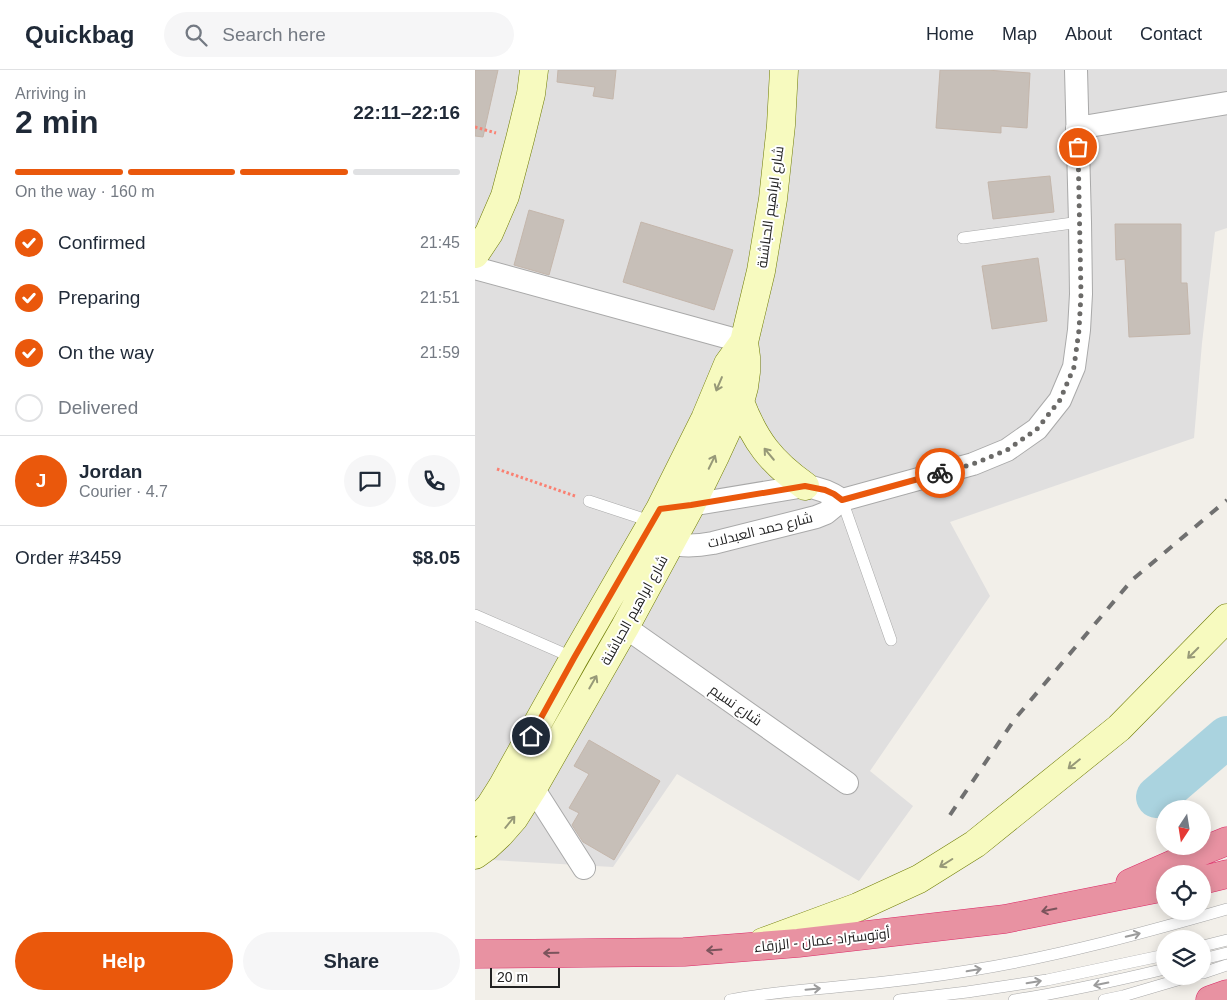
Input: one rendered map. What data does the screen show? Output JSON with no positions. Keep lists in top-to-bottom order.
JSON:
{
  "streets": {
    "highway": ["أوتوستراد عمان - الزرقاء"],
    "street": ["شارع ابراهيم الحباشنة", "شارع حمد العبدلات", "شارع نسيم"]
  },
  "crossings": [
    ["شارع ابراهيم الحباشنة", "شارع حمد العبدلات"],
    ["شارع ابراهيم الحباشنة", "شارع نسيم"]
  ],
  "one_way": ["أوتوستراد عمان - الزرقاء"],
  "scale_bar": "20 m",
  "north": "bottom",
  "page": {
    "header": "Quickbag",
    "search": "Search here",
    "nav": [
      "Home",
      "Map",
      "About",
      "Contact"
    ],
    "heading": ["2 min", "Arriving in", "22:11–22:16"],
    "panel": [
      "Jordan",
      "Courier · 4.7",
      "Order #3459",
      "$8.05"
    ],
    "bar": "On the way · 160 m",
    "list": [
      ["Confirmed", "21:45"],
      ["Preparing", "21:51"],
      ["On the way", "21:59"],
      "Delivered"
    ],
    "round": "J",
    "buttons": ["Help", "Share"],
    "scale": "20 m"
  }
}
